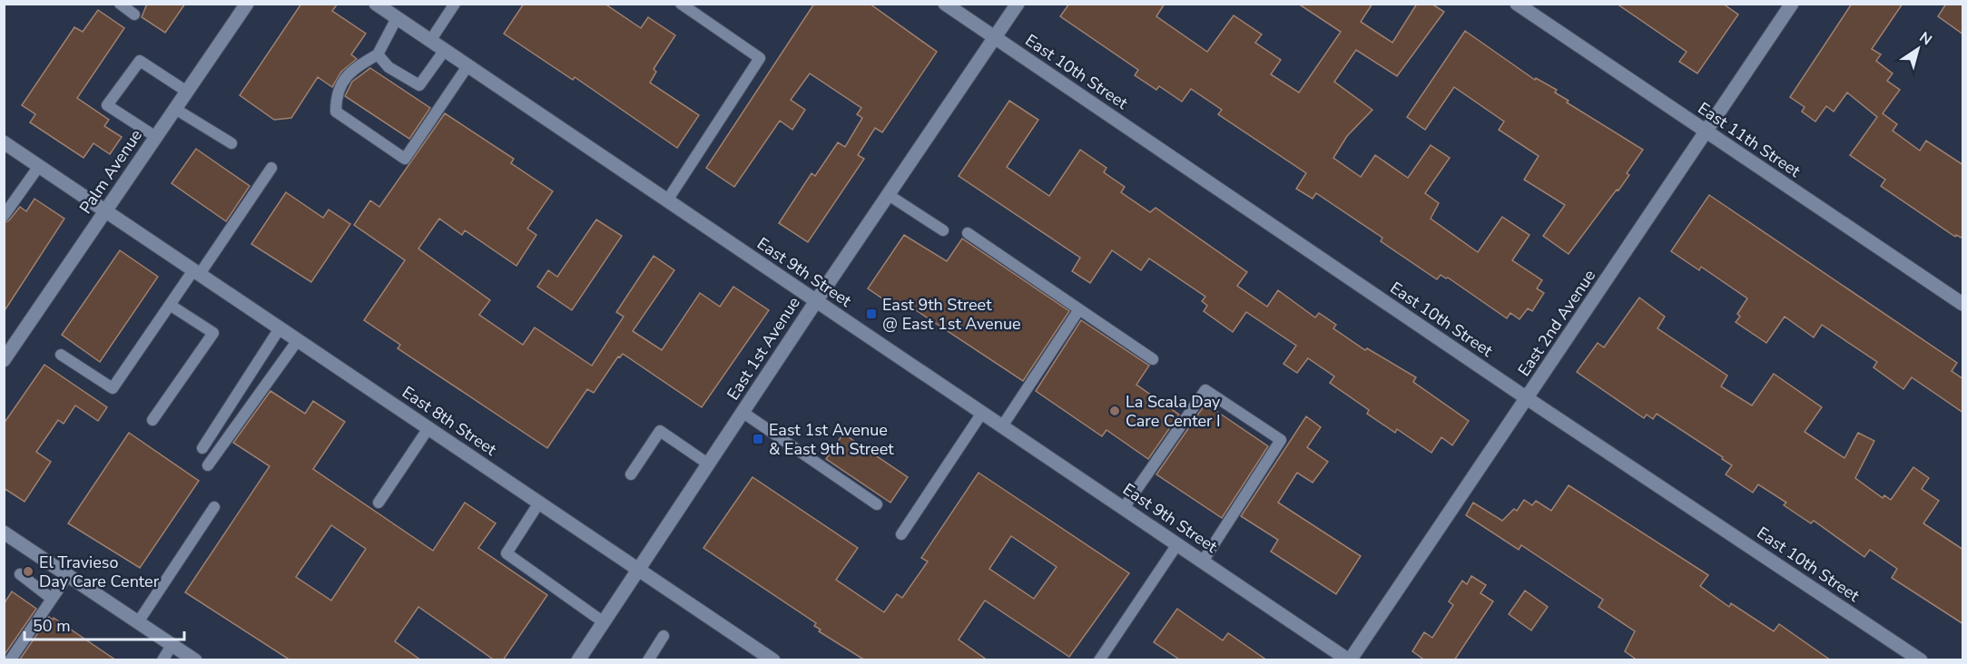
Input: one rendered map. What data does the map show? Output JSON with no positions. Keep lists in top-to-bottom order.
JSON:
{
  "streets": {
    "street": [
      "East 10th Street",
      "East 11th Street",
      "Palm Avenue",
      "East 9th Street",
      "East 2nd Avenue",
      "East 1st Avenue",
      "East 8th Street"
    ]
  },
  "crossings": [
    ["East 10th Street", "East 2nd Avenue"],
    ["East 10th Street", "East 1st Avenue"],
    ["East 11th Street", "East 2nd Avenue"],
    ["Palm Avenue", "East 8th Street"],
    ["East 9th Street", "East 2nd Avenue"],
    ["East 9th Street", "East 1st Avenue"],
    ["East 1st Avenue", "East 8th Street"]
  ],
  "places": {
    "transit": ["East 9th Street @ East 1st Avenue", "East 1st Avenue & East 9th Street"],
    "other": ["La Scala Day Care Center I", "El Travieso Day Care Center"]
  },
  "scale_bar": "50 m",
  "north": "top right"
}
